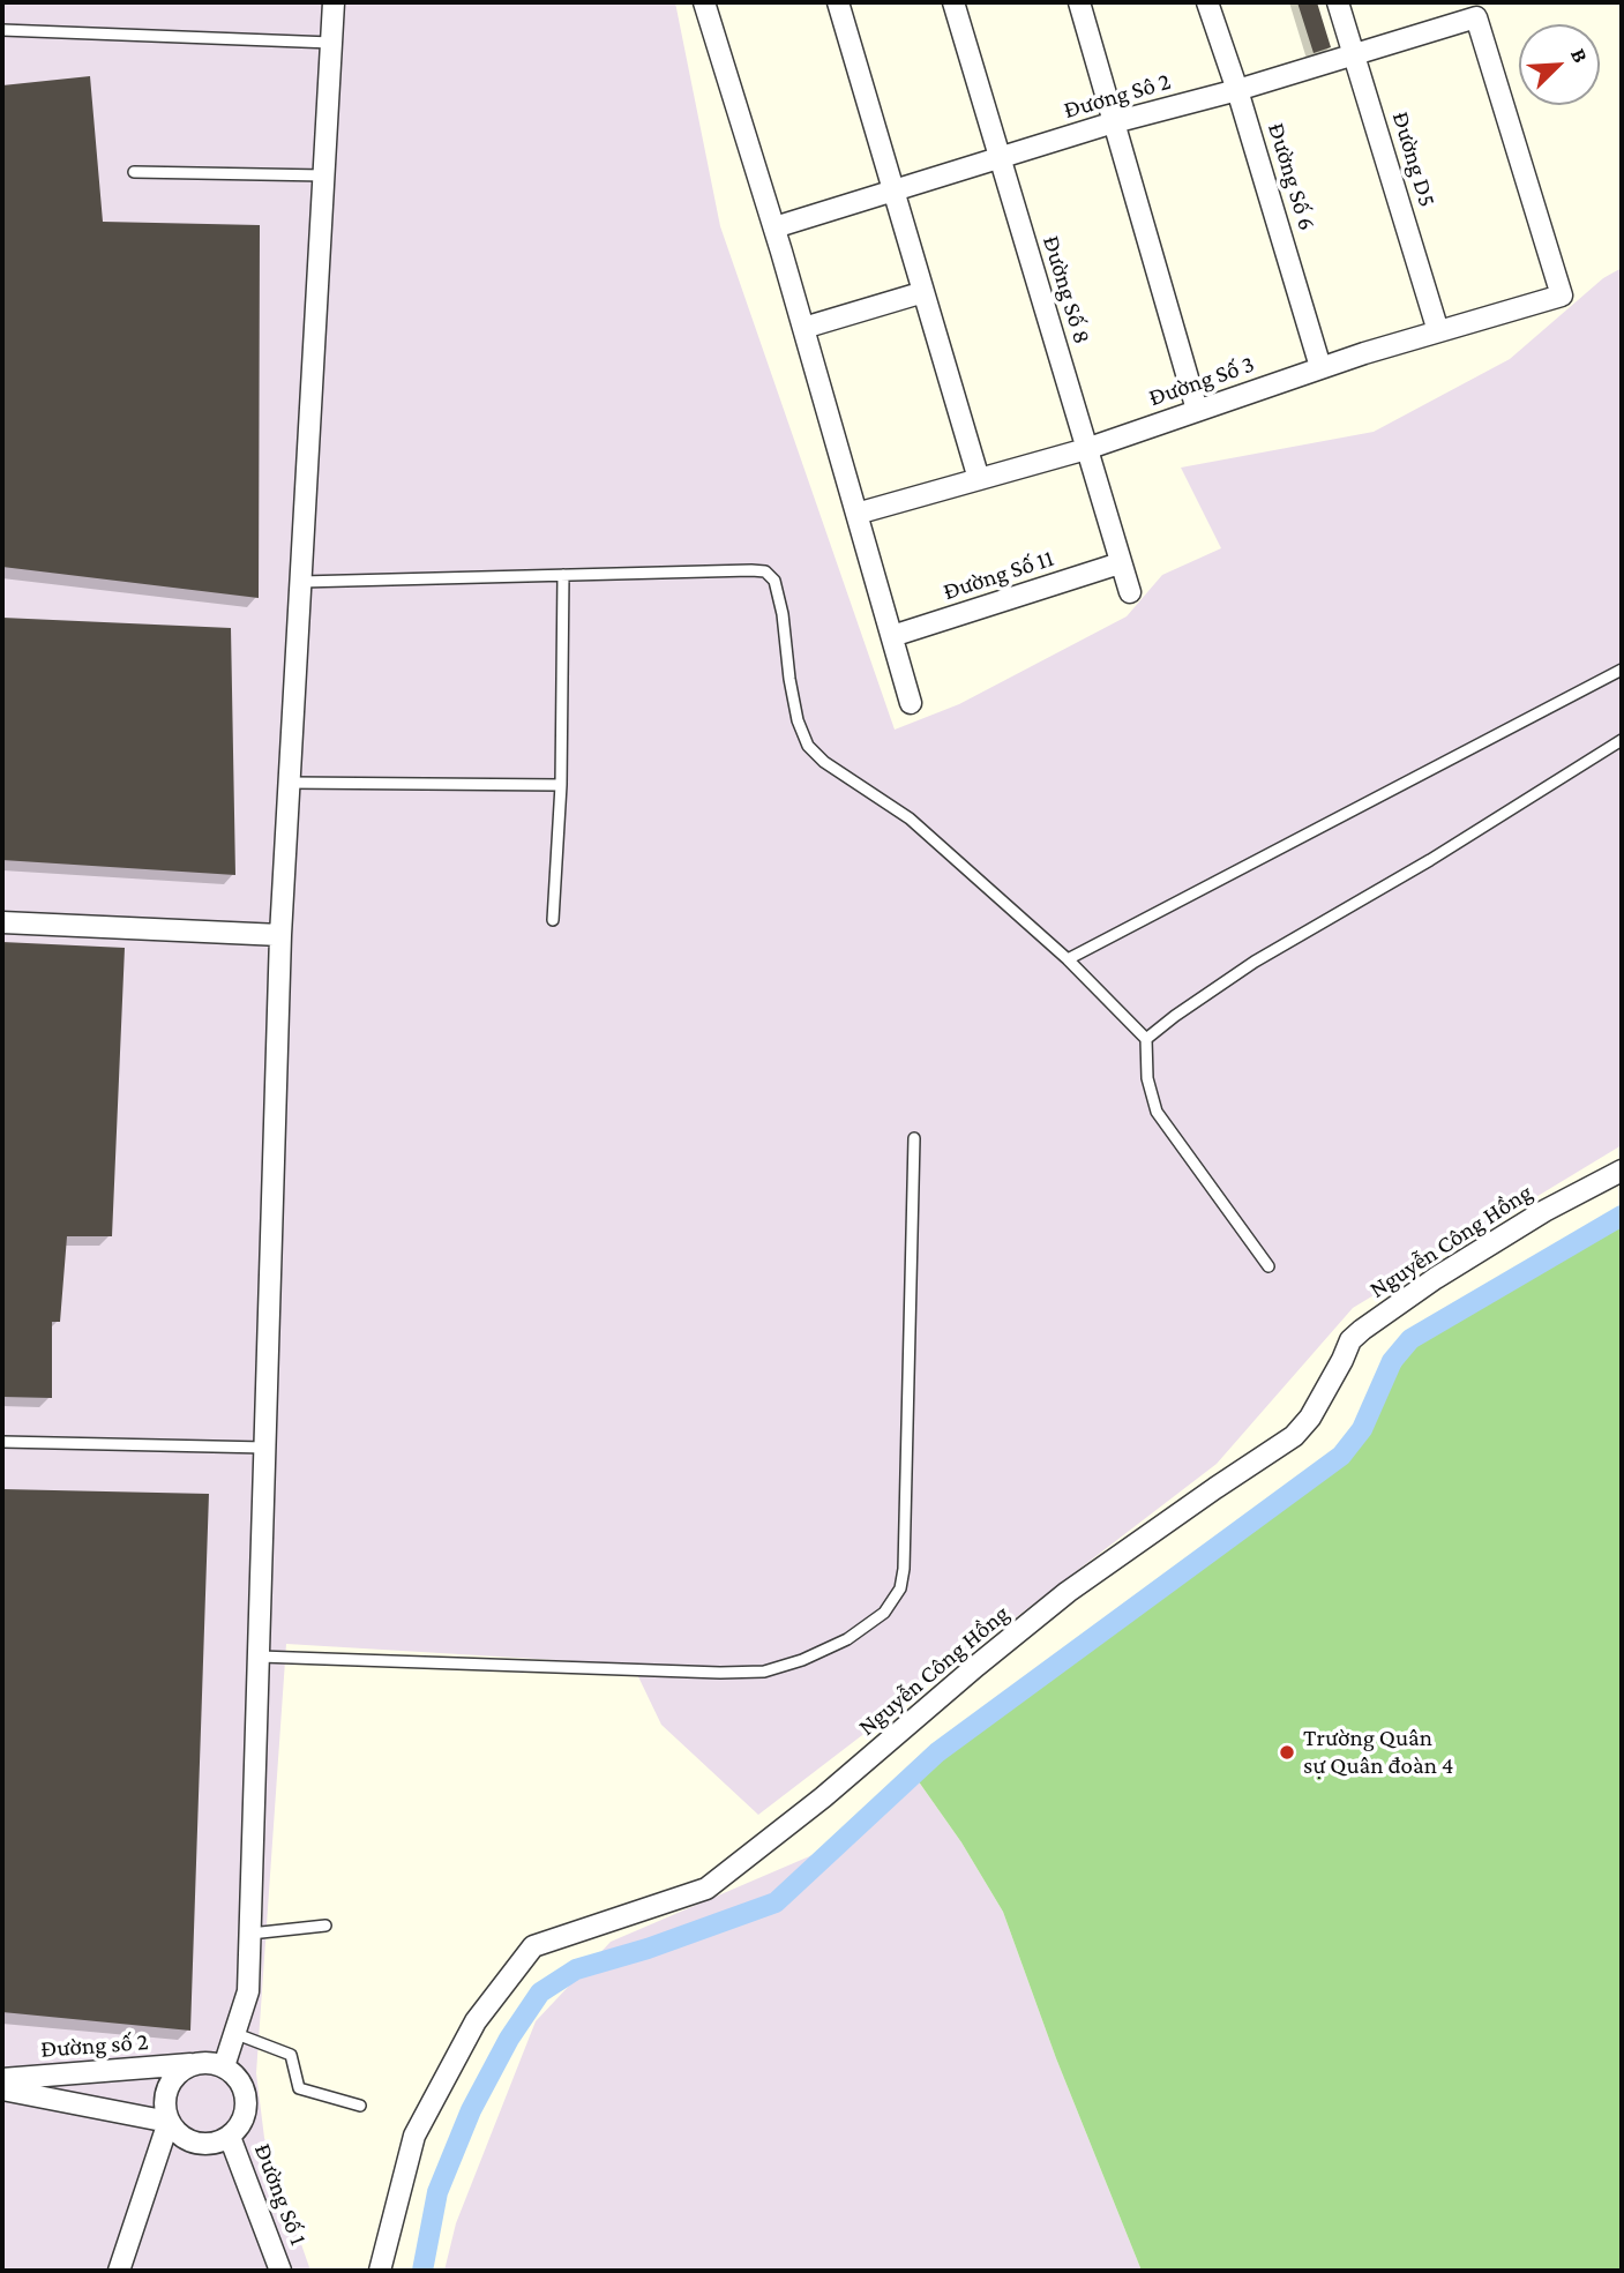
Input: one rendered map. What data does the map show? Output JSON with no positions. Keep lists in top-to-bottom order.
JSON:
{
  "streets": {
    "street": [
      "Đương Sô 2",
      "Đường D5",
      "Đường Số 6",
      "Đường Số 8",
      "Đường Số 3",
      "Đường Số 11",
      "Nguyễn Công Hồng",
      "Đường số 2",
      "Đường Số 1"
    ]
  },
  "crossings": [
    ["Đương Sô 2", "Đường D5"],
    ["Đương Sô 2", "Đường Số 6"],
    ["Đương Sô 2", "Đường Số 8"],
    ["Đương Sô 2", "Đường Số 3"],
    ["Đường D5", "Đường Số 3"],
    ["Đường Số 6", "Đường Số 3"],
    ["Đường Số 8", "Đường Số 3"],
    ["Đường Số 8", "Đường Số 11"],
    ["Đường số 2", "Đường Số 1"]
  ],
  "places": ["Trường Quân sự Quân đoàn 4"],
  "north": "top right"
}
